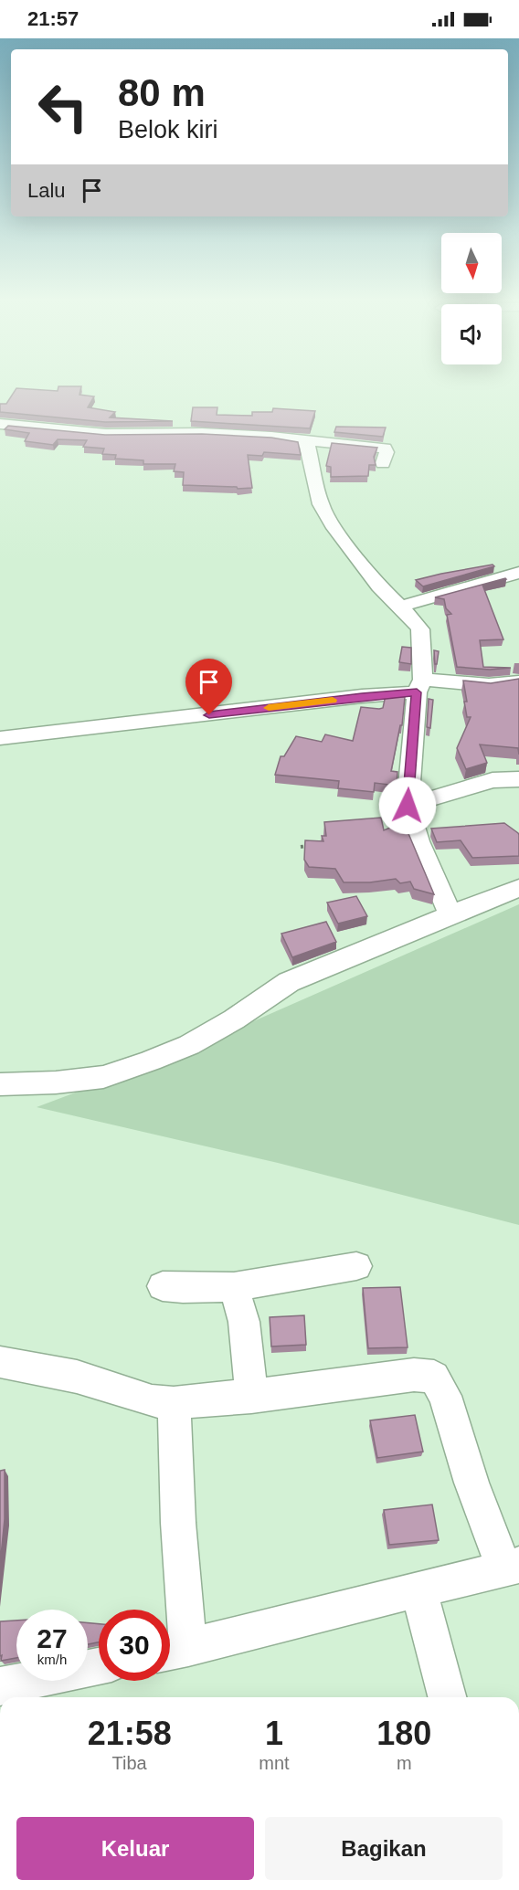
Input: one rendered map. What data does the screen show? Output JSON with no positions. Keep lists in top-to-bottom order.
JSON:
{
  "north": "bottom",
  "page": {
    "status": "21:57",
    "turn": ["80 m", "Belok kiri"],
    "then": "Lalu",
    "speed": "27 km/h",
    "limit": "30",
    "eta": [
      "21:58",
      "Tiba",
      "1",
      "mnt",
      "180",
      "m"
    ],
    "buttons": ["Keluar", "Bagikan"]
  }
}
